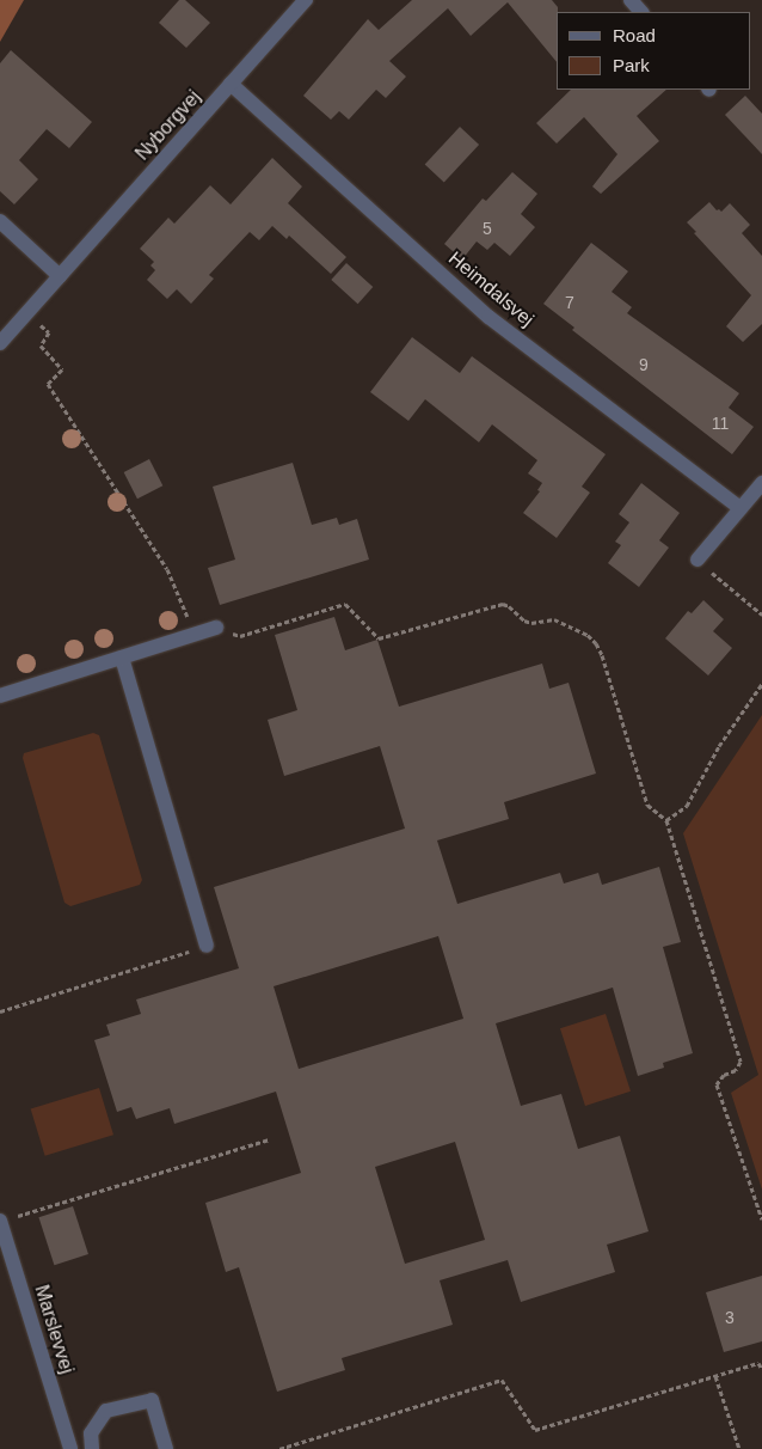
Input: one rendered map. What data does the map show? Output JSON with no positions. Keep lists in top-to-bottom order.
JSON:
{
  "streets": {
    "street": ["Nyborgvej", "Heimdalsvej", "Marslevvej"]
  },
  "crossings": [
    ["Nyborgvej", "Heimdalsvej"]
  ],
  "house_numbers": [
    "5",
    "7",
    "9",
    "11",
    "3"
  ],
  "legend": ["Road", "Park"]
}
